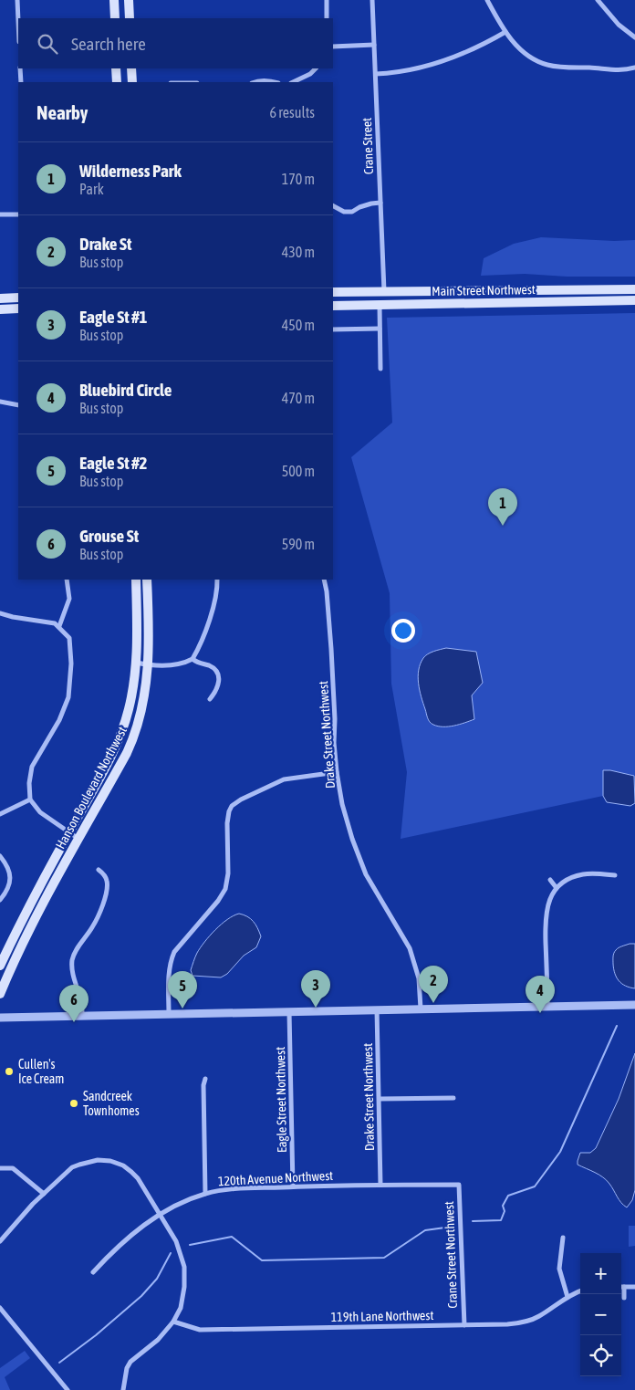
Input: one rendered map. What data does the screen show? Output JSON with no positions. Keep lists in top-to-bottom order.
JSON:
{
  "streets": {
    "main road": ["Main Street Northwest", "Hanson Boulevard Northwest"],
    "street": [
      "Crane Street",
      "Drake Street Northwest",
      "Eagle Street Northwest",
      "120th Avenue Northwest",
      "Crane Street Northwest",
      "119th Lane Northwest"
    ]
  },
  "crossings": [
    ["Crane Street", "Main Street Northwest"],
    ["Drake Street Northwest", "120th Avenue Northwest"],
    ["Eagle Street Northwest", "120th Avenue Northwest"],
    ["120th Avenue Northwest", "Crane Street Northwest"],
    ["Crane Street Northwest", "119th Lane Northwest"]
  ],
  "places": ["Cullen's Ice Cream", "Sandcreek Townhomes"],
  "page": {
    "search": "Search here",
    "heading": ["Nearby", "6 results"],
    "list": [
      {
        "mark": "1",
        "name": "Wilderness Park",
        "note": "Park",
        "value": "170 m"
      },
      {
        "mark": "2",
        "name": "Drake St",
        "note": "Bus stop",
        "value": "430 m"
      },
      {
        "mark": "3",
        "name": "Eagle St #1",
        "note": "Bus stop",
        "value": "450 m"
      },
      {
        "mark": "4",
        "name": "Bluebird Circle",
        "note": "Bus stop",
        "value": "470 m"
      },
      {
        "mark": "5",
        "name": "Eagle St #2",
        "note": "Bus stop",
        "value": "500 m"
      },
      {
        "mark": "6",
        "name": "Grouse St",
        "note": "Bus stop",
        "value": "590 m"
      }
    ],
    "pins": [
      "1",
      "2",
      "3",
      "5",
      "4",
      "6"
    ],
    "map_buttons": ["+", "−"]
  }
}
